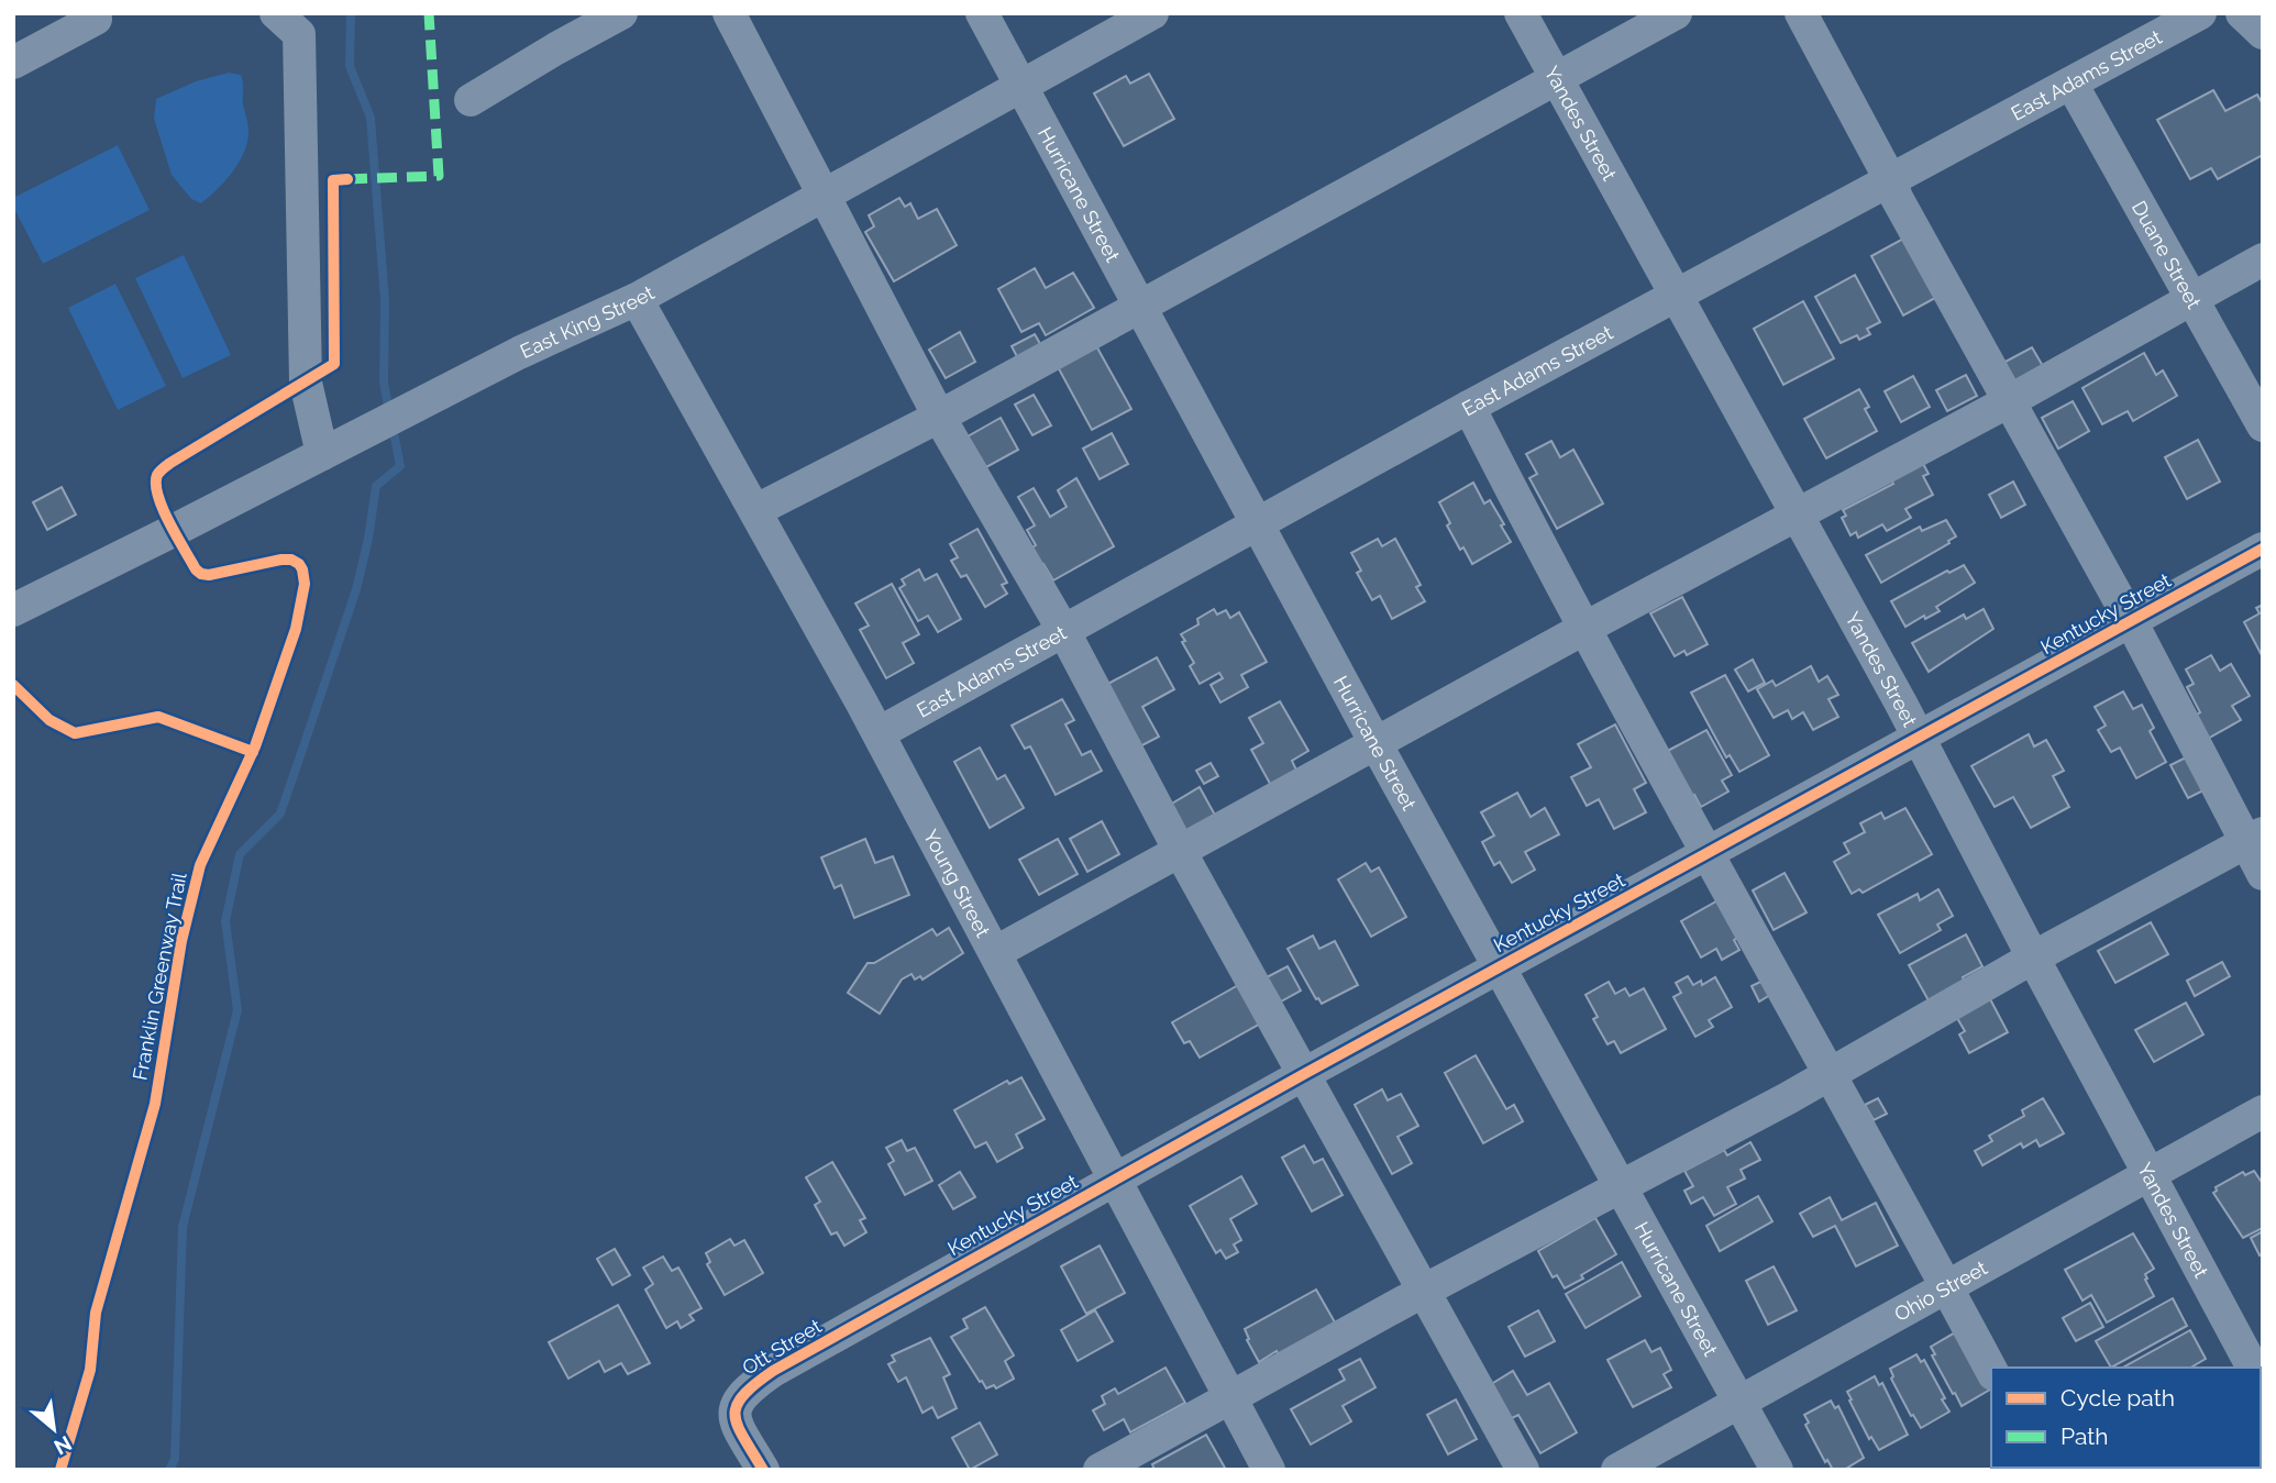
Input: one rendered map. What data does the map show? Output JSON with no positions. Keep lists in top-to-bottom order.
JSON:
{
  "streets": {
    "street": [
      "East Adams Street",
      "Yandes Street",
      "Hurricane Street",
      "Duane Street",
      "East King Street",
      "Kentucky Street",
      "Young Street",
      "Ohio Street",
      "Ott Street"
    ],
    "cycle path": ["Franklin Greenway Trail"]
  },
  "crossings": [
    ["East Adams Street", "Yandes Street"],
    ["East Adams Street", "Hurricane Street"],
    ["East Adams Street", "Duane Street"],
    ["East Adams Street", "Young Street"],
    ["Yandes Street", "Kentucky Street"],
    ["Yandes Street", "Ohio Street"],
    ["Hurricane Street", "East King Street"],
    ["Hurricane Street", "Kentucky Street"],
    ["Hurricane Street", "Ohio Street"],
    ["East King Street", "Young Street"],
    ["Kentucky Street", "Young Street"],
    ["Kentucky Street", "Ott Street"]
  ],
  "legend": ["Cycle path", "Path"],
  "north": "bottom right"
}
